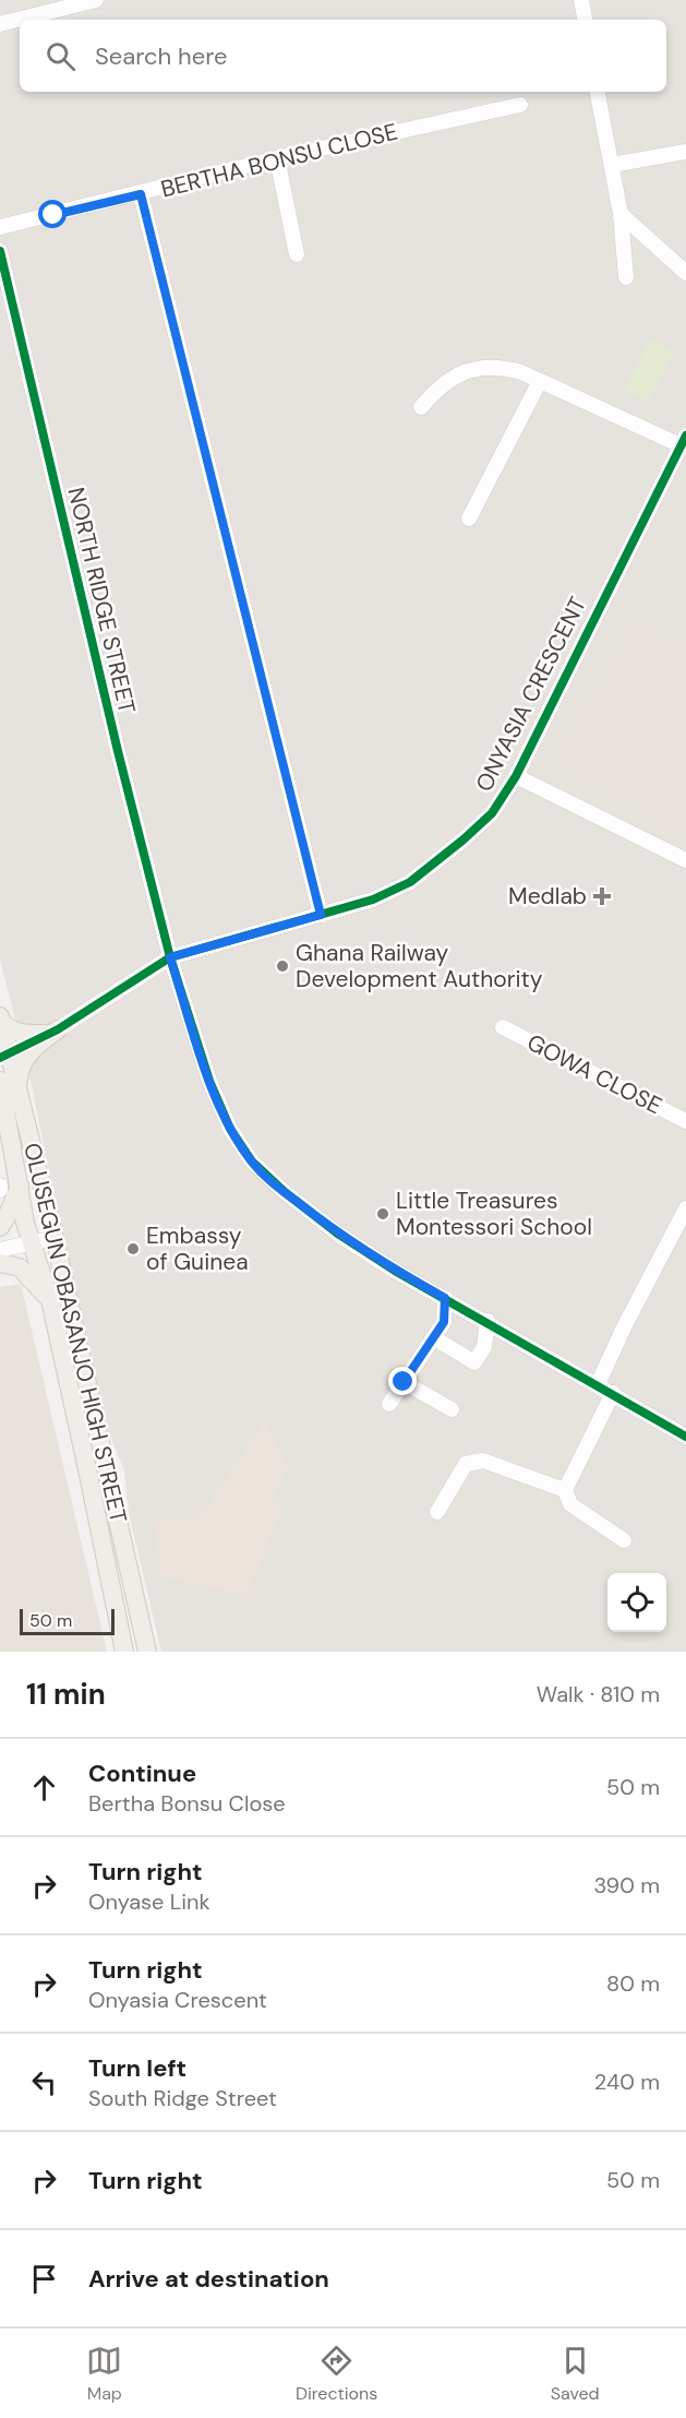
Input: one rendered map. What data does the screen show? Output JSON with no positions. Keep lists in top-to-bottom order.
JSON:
{
  "streets": {
    "main road": ["OLUSEGUN OBASANJO HIGH STREET"],
    "street": [
      "BERTHA BONSU CLOSE",
      "NORTH RIDGE STREET",
      "ONYASIA CRESCENT",
      "GOWA CLOSE"
    ]
  },
  "crossings": [
    ["NORTH RIDGE STREET", "ONYASIA CRESCENT"],
    ["ONYASIA CRESCENT", "OLUSEGUN OBASANJO HIGH STREET"]
  ],
  "places": {
    "health": ["Medlab"],
    "other": ["Ghana Railway Development Authority", "Little Treasures Montessori School", "Embassy of Guinea"]
  },
  "scale_bar": "50 m",
  "page": {
    "search": "Search here",
    "scale": "50 m",
    "heading": ["11 min", "Walk · 810 m"],
    "list": [
      ["Continue", "Bertha Bonsu Close", "50 m"],
      ["Turn right", "Onyase Link", "390 m"],
      ["Turn right", "Onyasia Crescent", "80 m"],
      ["Turn left", "South Ridge Street", "240 m"],
      ["Turn right", "50 m"],
      "Arrive at destination"
    ],
    "nav": ["Map", "Directions", "Saved"]
  }
}
